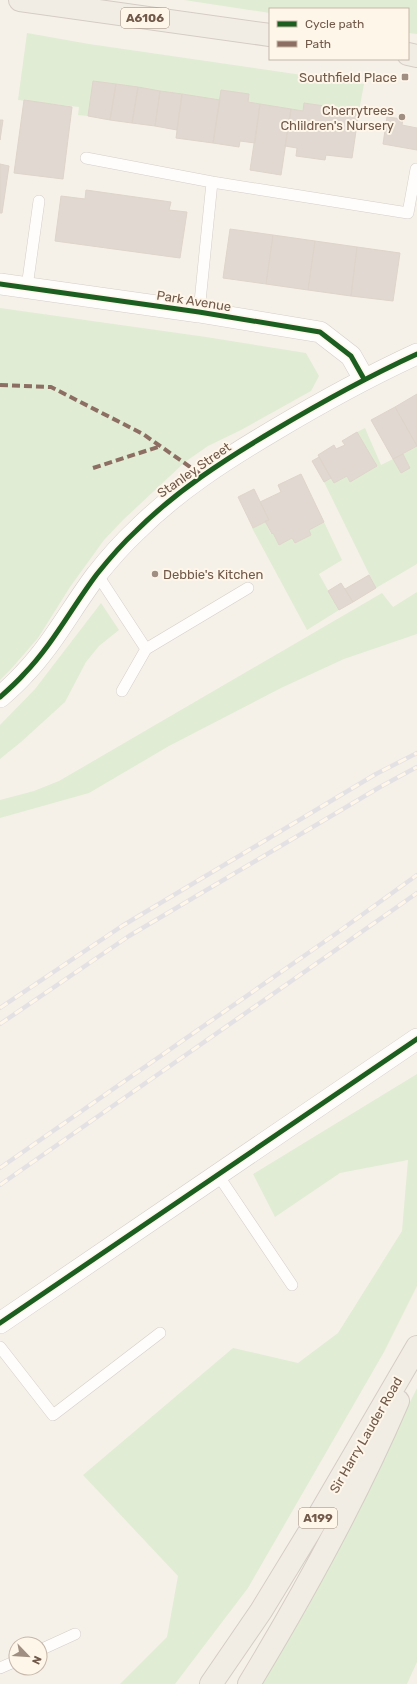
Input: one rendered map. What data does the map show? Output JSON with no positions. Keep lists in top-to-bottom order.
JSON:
{
  "streets": {
    "main road": ["A6106", "Sir Harry Lauder Road", "A199"],
    "street": ["Park Avenue", "Stanley Street"]
  },
  "crossings": [
    ["Park Avenue", "Stanley Street"]
  ],
  "places": {
    "transit": ["Southfield Place"],
    "other": ["Cherrytrees Chlildren's Nursery", "Debbie's Kitchen"]
  },
  "legend": ["Cycle path", "Path"],
  "north": "bottom right"
}
